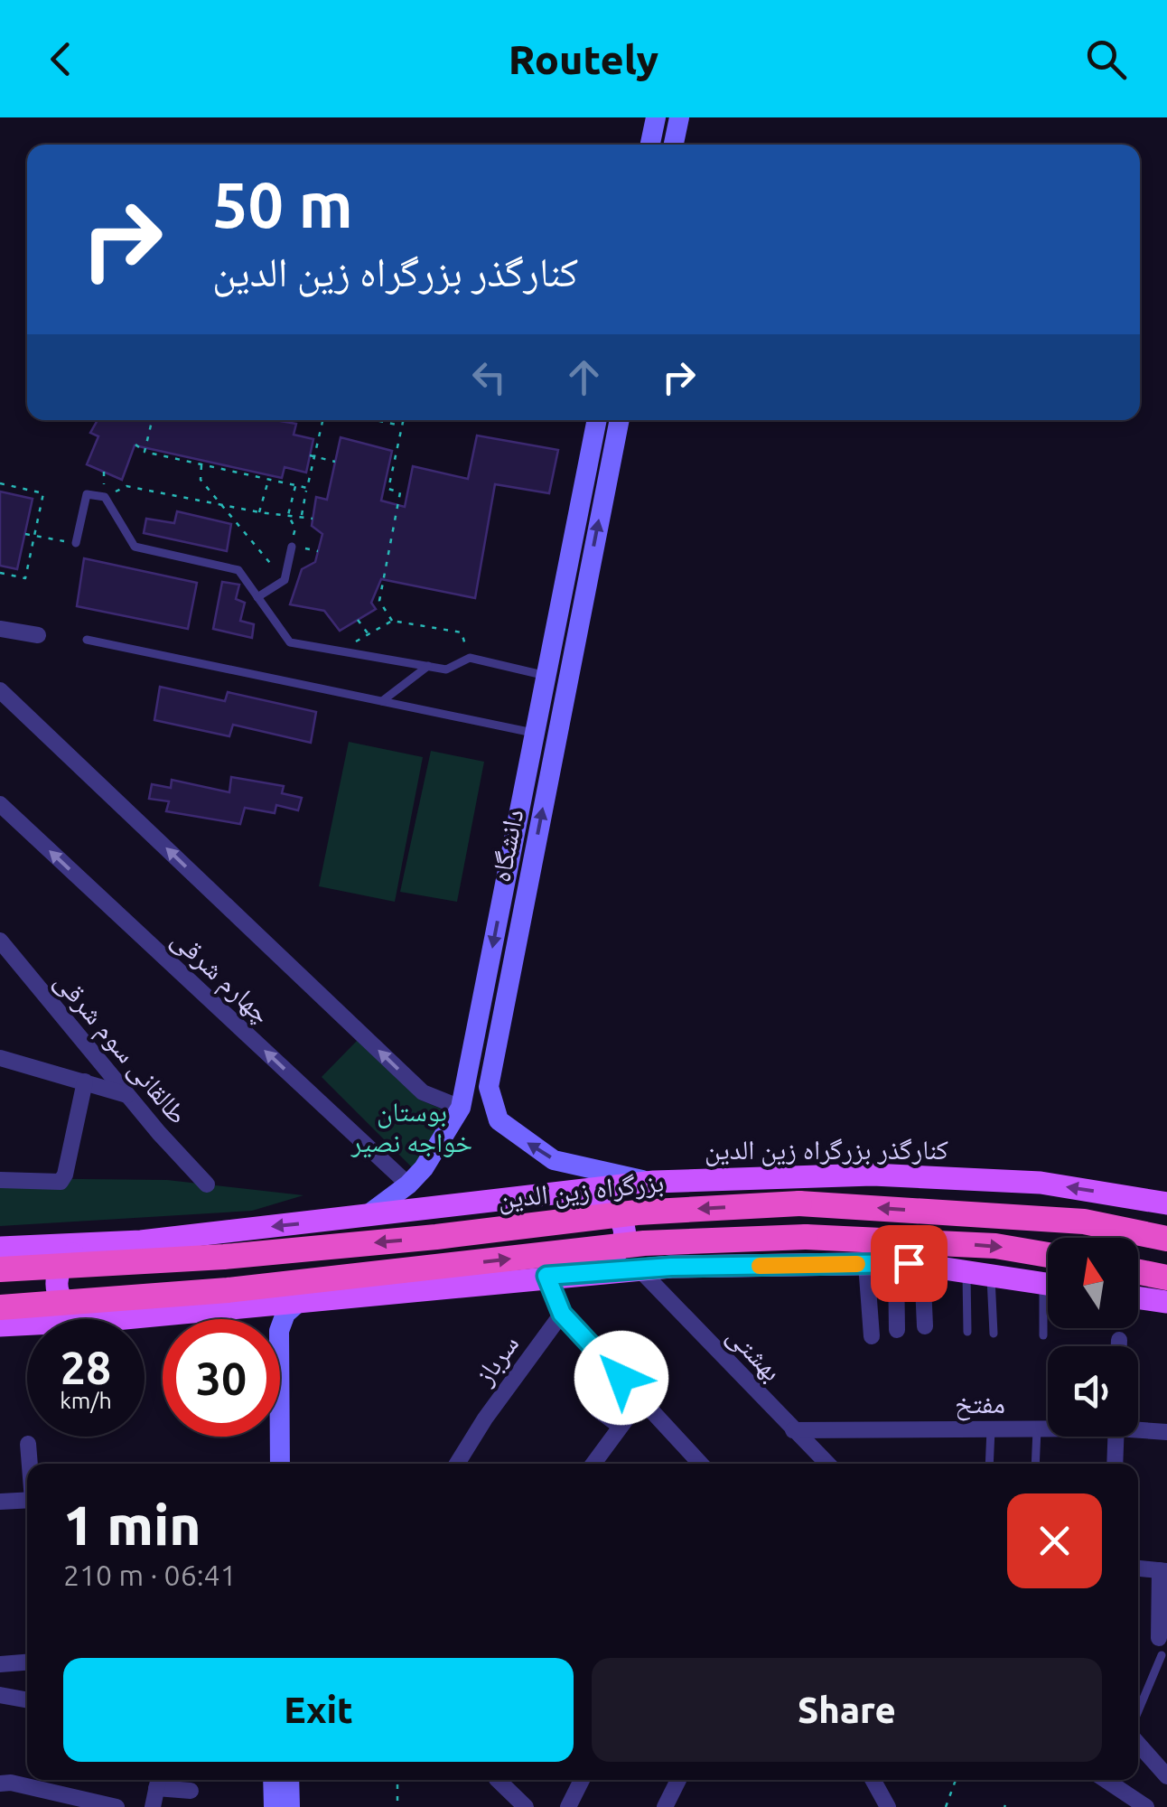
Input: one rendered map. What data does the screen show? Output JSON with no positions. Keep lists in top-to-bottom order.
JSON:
{
  "streets": {
    "highway": ["بزرگراه زین الدین"],
    "main road": ["دانشگاه", "کنارگذر بزرگراه زین الدین"],
    "street": [
      "چهارم شرقی",
      "طالقانی سوم شرقی",
      "بهشتی",
      "سرباز",
      "مفتخ"
    ]
  },
  "crossings": [
    ["دانشگاه", "چهارم شرقی"],
    ["دانشگاه", "کنارگذر بزرگراه زین الدین"],
    ["بهشتی", "مفتخ"]
  ],
  "parks": ["بوستان خواجه نصیر"],
  "north": "top",
  "page": {
    "header": "Routely",
    "turn": ["50 m", "کنارگذر بزرگراه زین الدین"],
    "speed": "28 km/h",
    "limit": "30",
    "heading": ["1 min", "210 m · 06:41"],
    "buttons": ["Exit", "Share"]
  }
}
